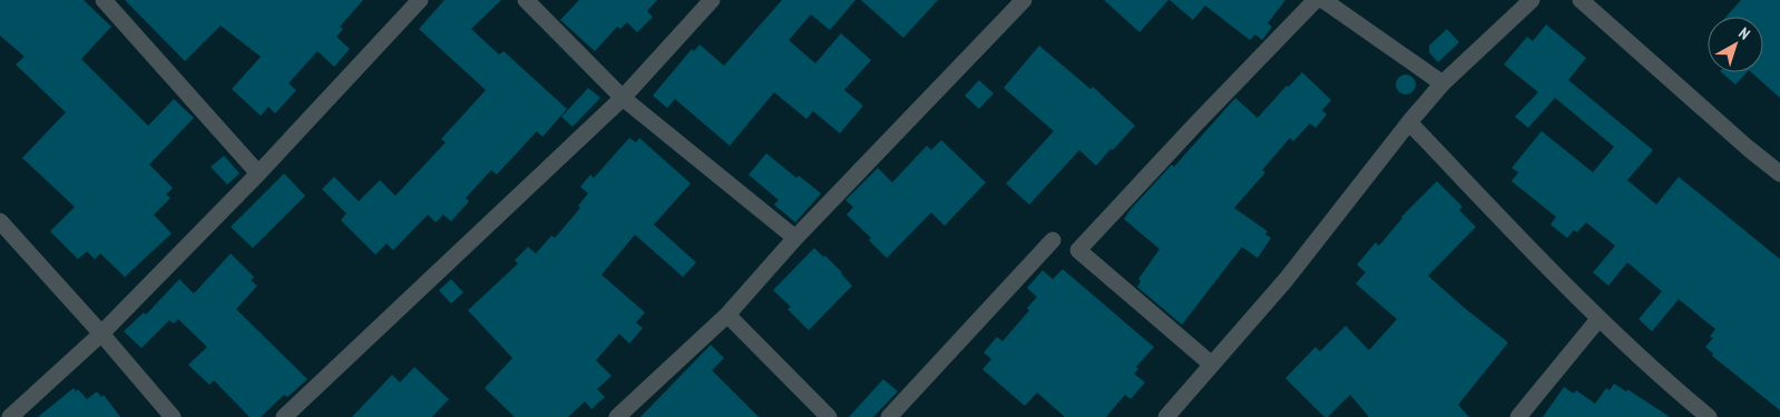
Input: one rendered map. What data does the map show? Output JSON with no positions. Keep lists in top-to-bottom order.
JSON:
{
  "north": "top right"
}
